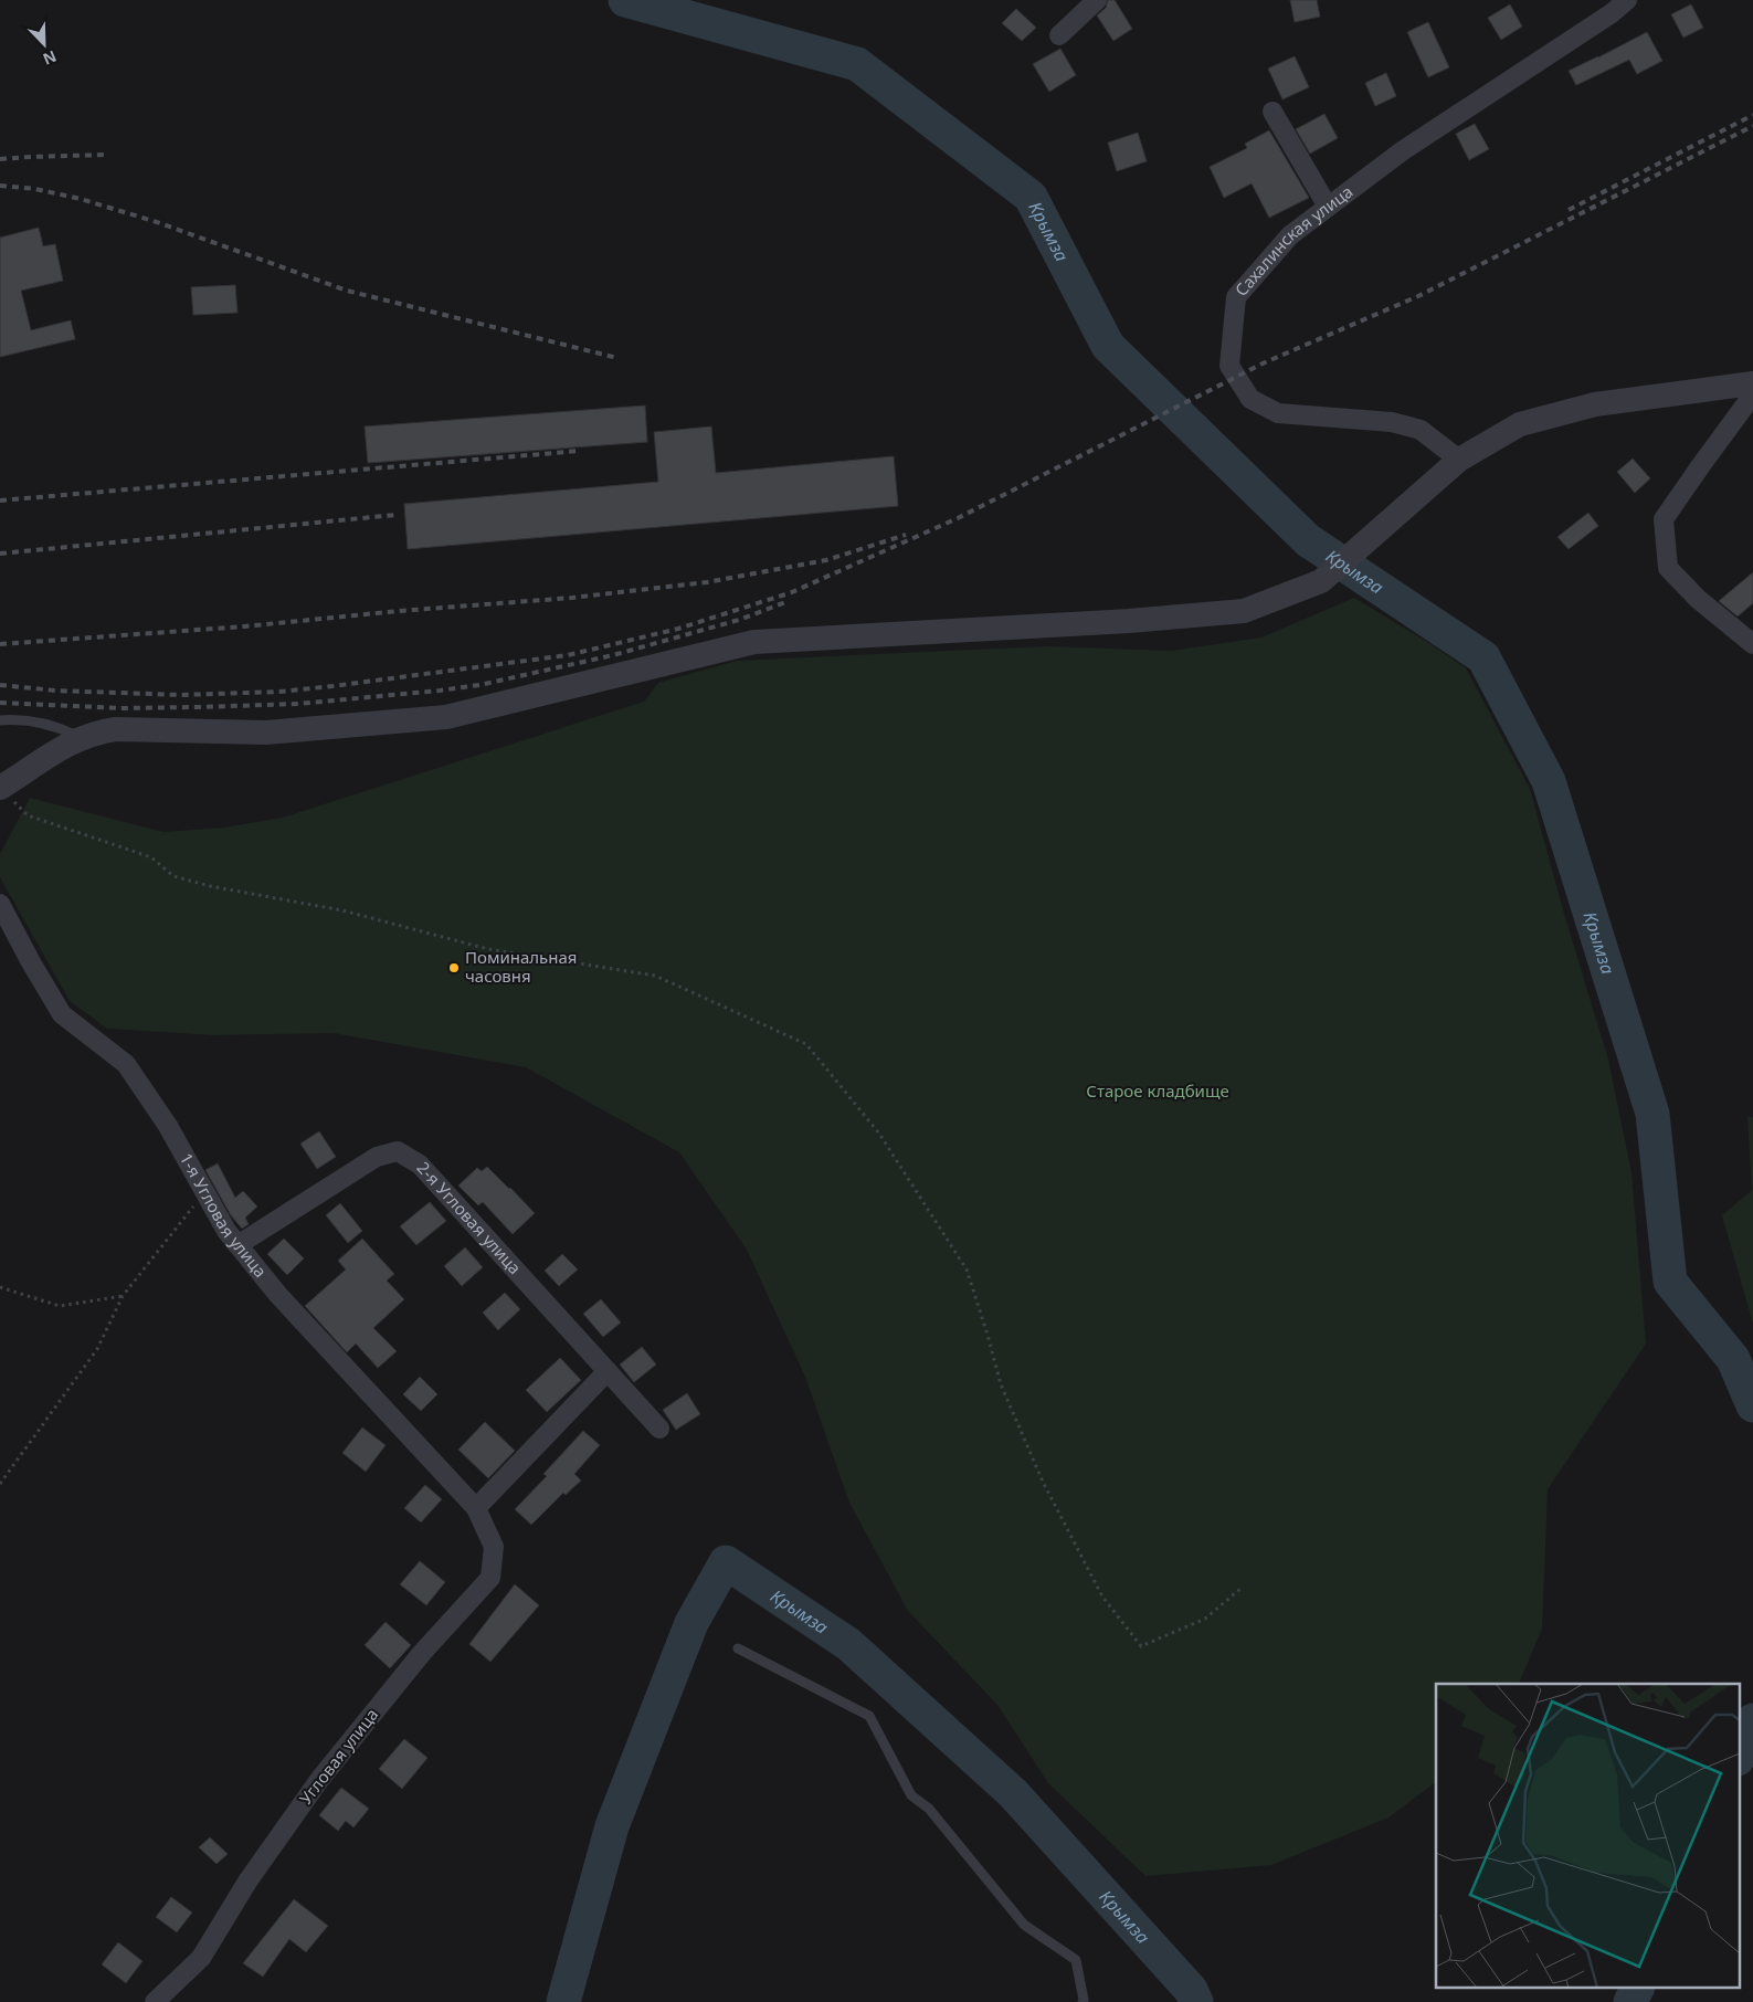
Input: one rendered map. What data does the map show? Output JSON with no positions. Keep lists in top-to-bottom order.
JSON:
{
  "streets": {
    "street": [
      "Сахалинская улица",
      "1-я Угловая улица",
      "2-я Угловая улица",
      "Угловая улица"
    ]
  },
  "crossings": [
    ["1-я Угловая улица", "2-я Угловая улица"],
    ["1-я Угловая улица", "Угловая улица"]
  ],
  "water": ["Крымза"],
  "parks": ["Старое кладбище"],
  "places": ["Поминальная часовня"],
  "north": "bottom right"
}
